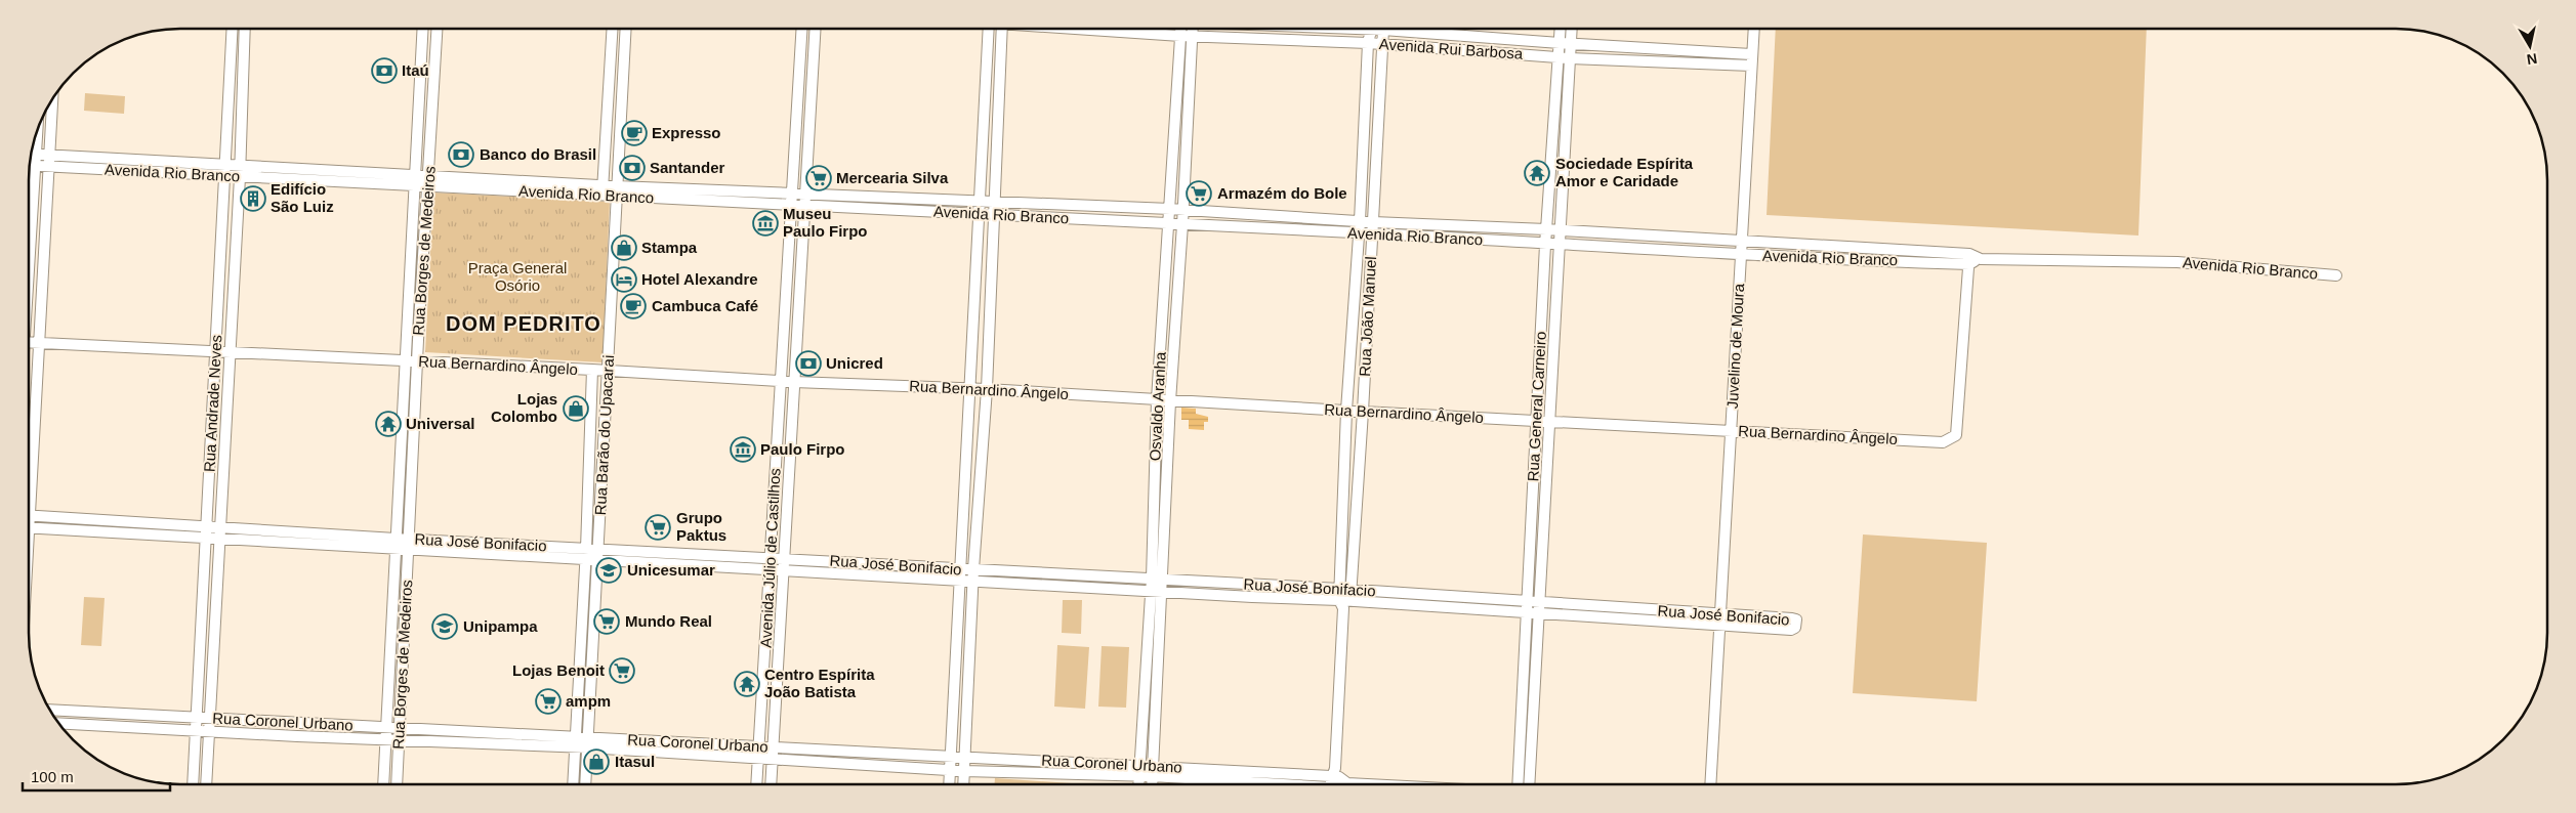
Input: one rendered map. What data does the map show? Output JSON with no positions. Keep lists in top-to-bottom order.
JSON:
{
  "streets": {
    "street": [
      "Avenida Rui Barbosa",
      "Avenida Rio Branco",
      "Rua Borges de Medeiros",
      "Rua João Manuel",
      "Juvelino de Moura",
      "Rua Bernardino Ângelo",
      "Rua Andrade Neves",
      "Osvaldo Aranha",
      "Rua General Carneiro",
      "Rua Barão do Upacarai",
      "Rua José Bonifacio",
      "Avenida Júlio de Castilhos",
      "Rua Coronel Urbano"
    ]
  },
  "crossings": [
    ["Avenida Rui Barbosa", "Rua João Manuel"],
    ["Avenida Rui Barbosa", "Juvelino de Moura"],
    ["Avenida Rui Barbosa", "Osvaldo Aranha"],
    ["Avenida Rui Barbosa", "Rua General Carneiro"],
    ["Avenida Rio Branco", "Rua Borges de Medeiros"],
    ["Avenida Rio Branco", "Rua João Manuel"],
    ["Avenida Rio Branco", "Juvelino de Moura"],
    ["Avenida Rio Branco", "Rua Bernardino Ângelo"],
    ["Avenida Rio Branco", "Rua Andrade Neves"],
    ["Avenida Rio Branco", "Osvaldo Aranha"],
    ["Avenida Rio Branco", "Rua General Carneiro"],
    ["Avenida Rio Branco", "Rua Barão do Upacarai"],
    ["Avenida Rio Branco", "Avenida Júlio de Castilhos"],
    ["Rua Borges de Medeiros", "Rua Bernardino Ângelo"],
    ["Rua Borges de Medeiros", "Rua José Bonifacio"],
    ["Rua Borges de Medeiros", "Rua Coronel Urbano"],
    ["Rua João Manuel", "Rua Bernardino Ângelo"],
    ["Rua João Manuel", "Rua José Bonifacio"],
    ["Rua João Manuel", "Rua Coronel Urbano"],
    ["Juvelino de Moura", "Rua Bernardino Ângelo"],
    ["Juvelino de Moura", "Rua José Bonifacio"],
    ["Rua Bernardino Ângelo", "Rua Andrade Neves"],
    ["Rua Bernardino Ângelo", "Osvaldo Aranha"],
    ["Rua Bernardino Ângelo", "Rua General Carneiro"],
    ["Rua Bernardino Ângelo", "Rua Barão do Upacarai"],
    ["Rua Bernardino Ângelo", "Avenida Júlio de Castilhos"],
    ["Rua Andrade Neves", "Rua José Bonifacio"],
    ["Rua Andrade Neves", "Rua Coronel Urbano"],
    ["Osvaldo Aranha", "Rua José Bonifacio"],
    ["Osvaldo Aranha", "Rua Coronel Urbano"],
    ["Rua General Carneiro", "Rua José Bonifacio"],
    ["Rua Barão do Upacarai", "Rua José Bonifacio"],
    ["Rua Barão do Upacarai", "Rua Coronel Urbano"],
    ["Rua José Bonifacio", "Avenida Júlio de Castilhos"],
    ["Avenida Júlio de Castilhos", "Rua Coronel Urbano"]
  ],
  "districts": ["DOM PEDRITO"],
  "parks": ["Praça General Osório"],
  "places": {
    "bank": [
      "Itaú",
      "Banco do Brasil",
      "Santander",
      "Unicred"
    ],
    "cafe": ["Expresso", "Cambuca Café"],
    "temple": ["Sociedade Espírita Amor e Caridade", "Universal", "Centro Espírita João Batista"],
    "supermarket": [
      "Mercearia Silva",
      "Armazém do Bole",
      "Grupo Paktus",
      "Mundo Real",
      "Lojas Benoit",
      "ampm"
    ],
    "building": ["Edifício São Luiz"],
    "museum": ["Museu Paulo Firpo", "Paulo Firpo"],
    "shop": ["Stampa", "Lojas Colombo", "Itasul"],
    "hotel": ["Hotel Alexandre"],
    "school or university": ["Unicesumar", "Unipampa"]
  },
  "scale_bar": "100 m",
  "north": "bottom"
}
